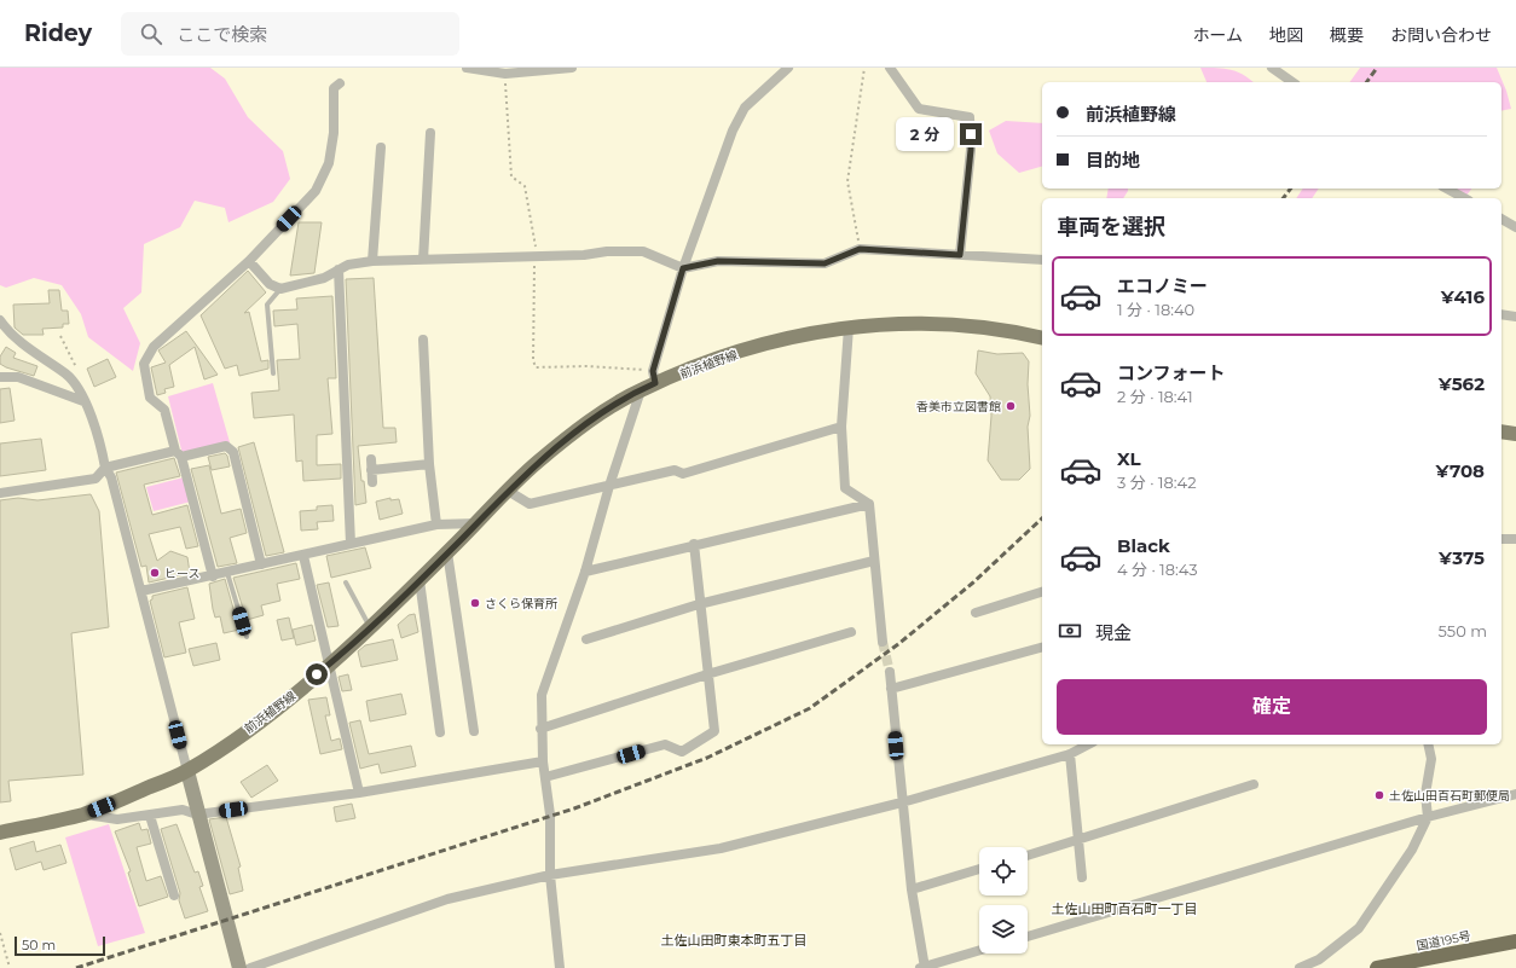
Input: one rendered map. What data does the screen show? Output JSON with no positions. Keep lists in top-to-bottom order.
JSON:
{
  "streets": {
    "highway": ["国道195号"],
    "main road": ["前浜植野線"]
  },
  "districts": ["土佐山田町百石町一丁目", "土佐山田町東本町五丁目"],
  "places": [
    "香美市立図書館",
    "ヒース",
    "さくら保育所",
    "土佐山田百石町郵便局"
  ],
  "scale_bar": "50 m",
  "page": {
    "header": "Ridey",
    "search": "ここで検索",
    "nav": [
      "ホーム",
      "地図",
      "概要",
      "お問い合わせ"
    ],
    "banner": ["前浜植野線", "目的地"],
    "bubble": "2 分",
    "heading": "車両を選択",
    "list": [
      {
        "name": "エコノミー",
        "note": "1 分 · 18:40",
        "value": "¥416"
      },
      {
        "name": "コンフォート",
        "note": "2 分 · 18:41",
        "value": "¥562"
      },
      {
        "name": "XL",
        "note": "3 分 · 18:42",
        "value": "¥708"
      },
      {
        "name": "Black",
        "note": "4 分 · 18:43",
        "value": "¥375"
      }
    ],
    "pay": ["現金", "550 m"],
    "buttons": "確定",
    "scale": "50 m"
  }
}
